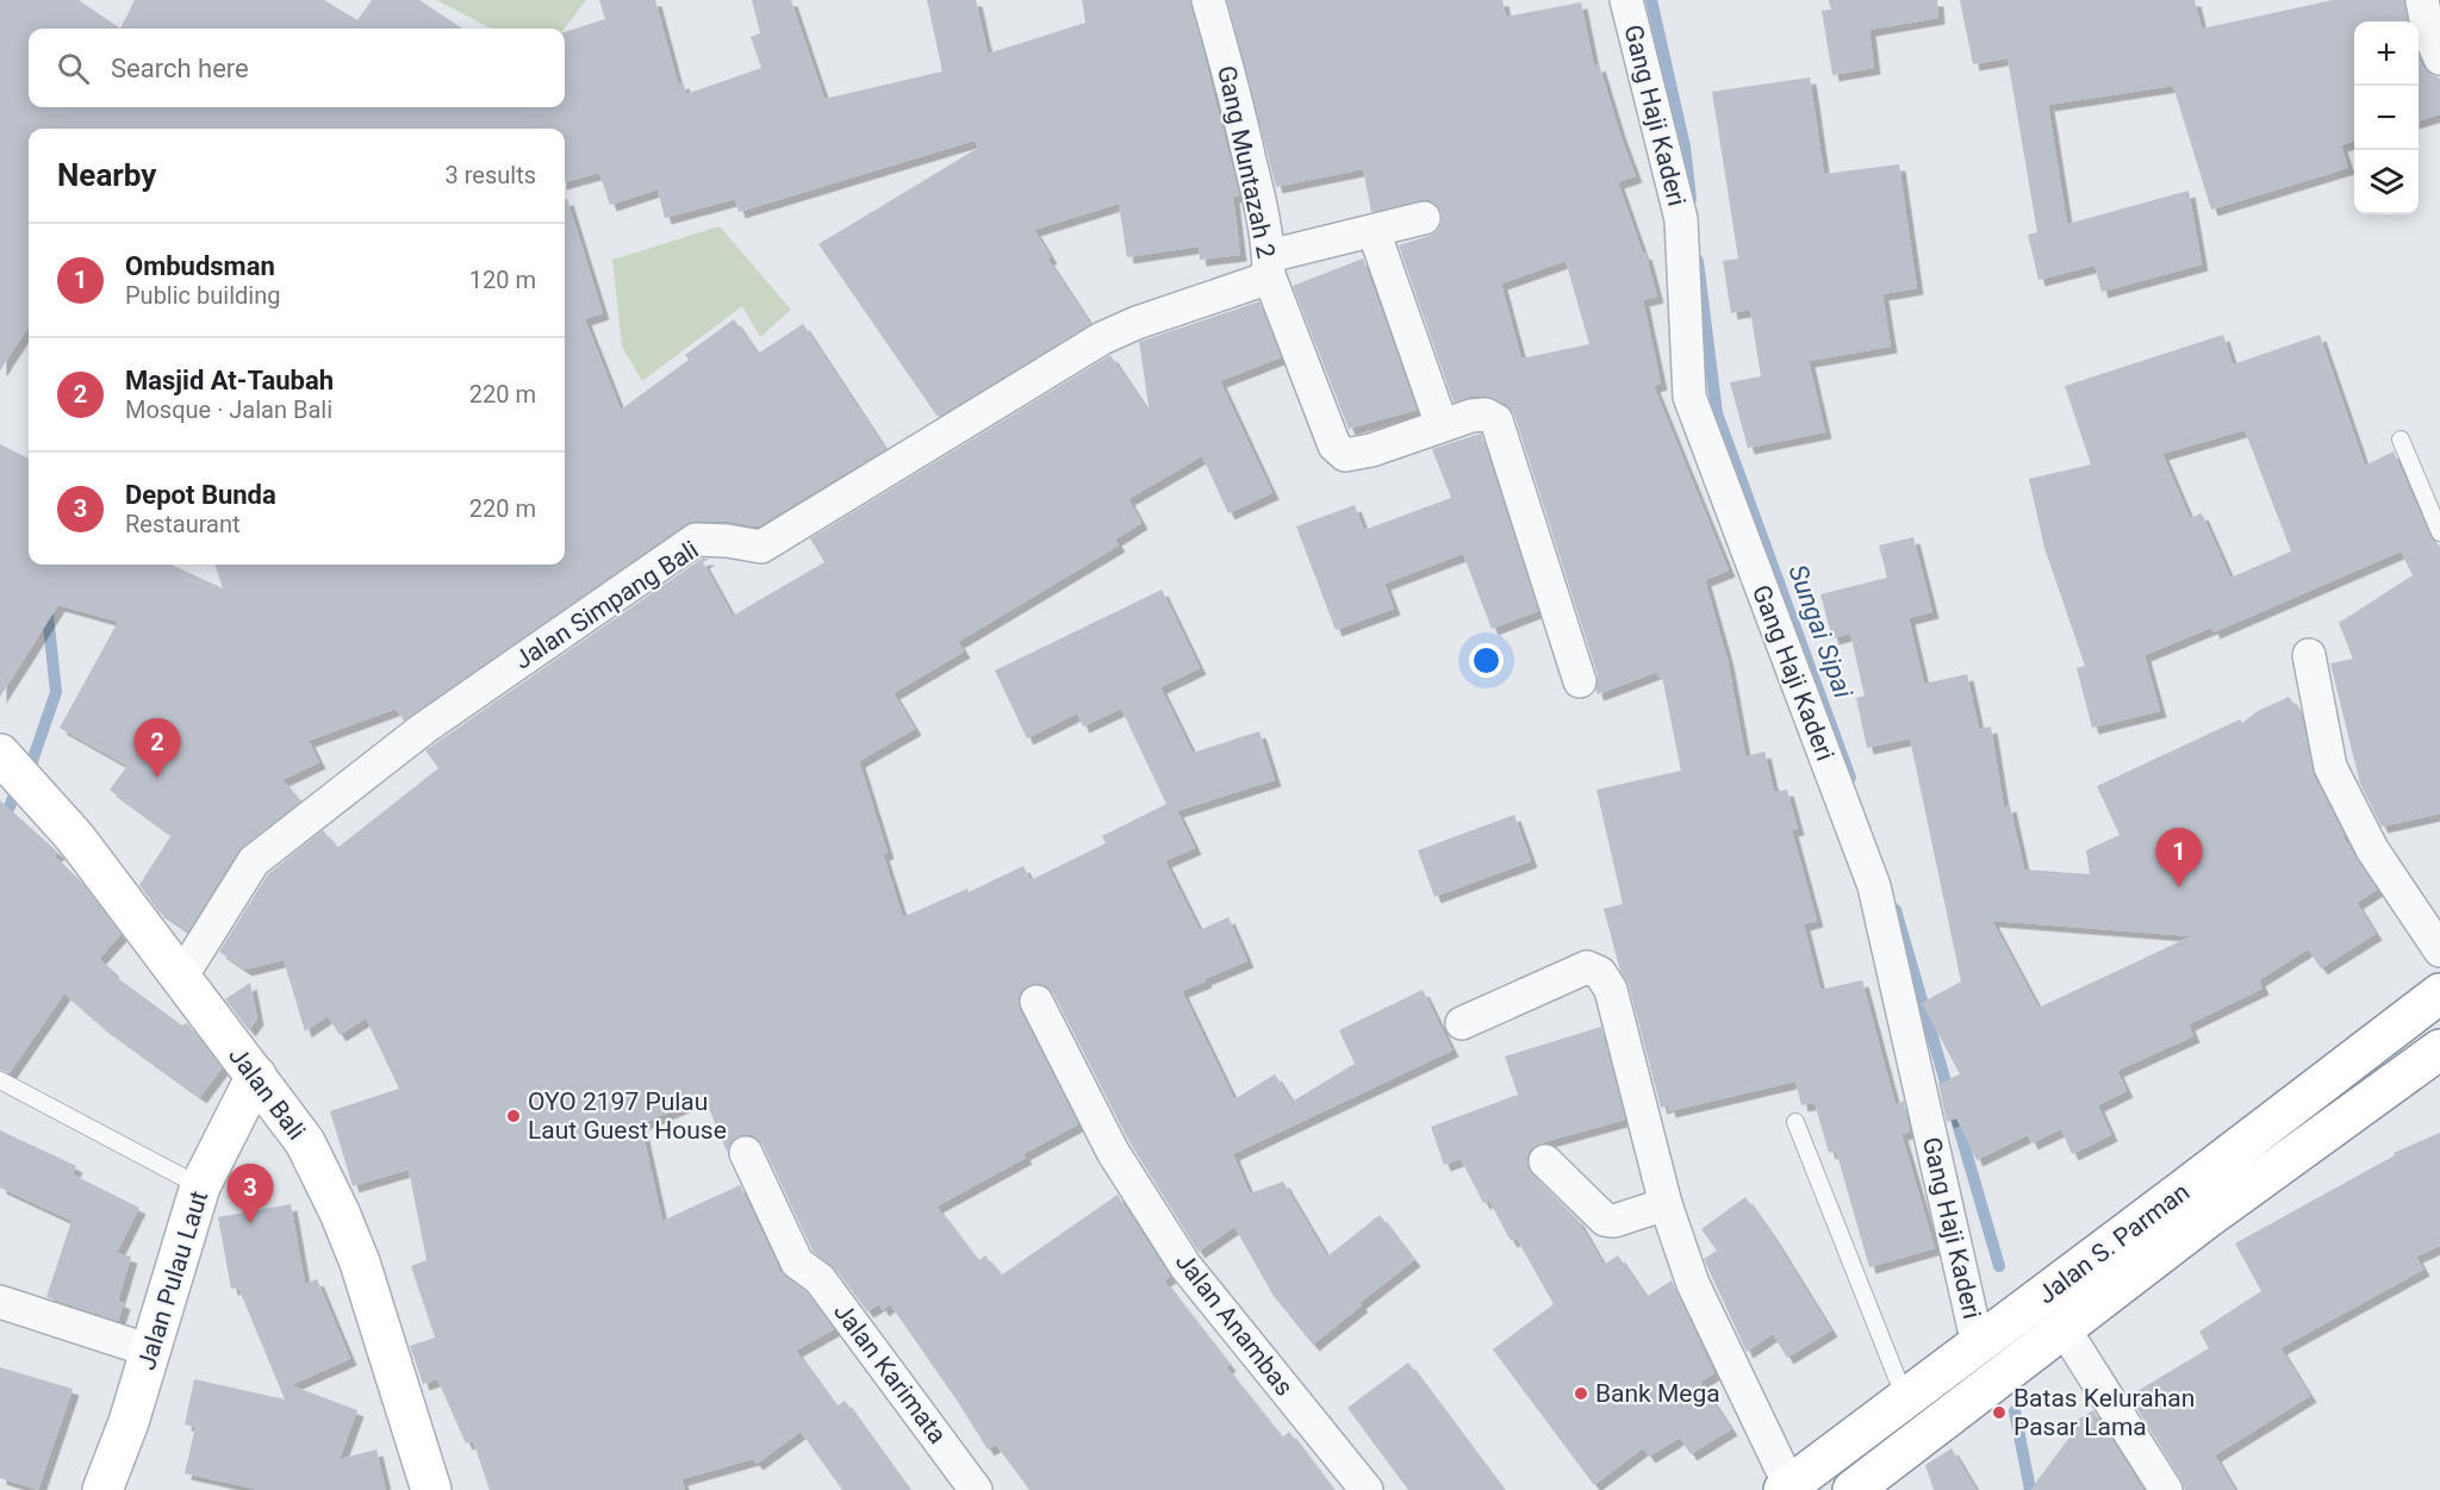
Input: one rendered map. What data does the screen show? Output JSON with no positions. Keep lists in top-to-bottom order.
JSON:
{
  "streets": {
    "main road": ["Jalan Bali", "Jalan S. Parman", "Jalan Pulau Laut"],
    "street": [
      "Gang Haji Kaderi",
      "Gang Muntazah 2",
      "Jalan Simpang Bali",
      "Jalan Anambas",
      "Jalan Karimata"
    ]
  },
  "crossings": [
    ["Gang Haji Kaderi", "Jalan S. Parman"],
    ["Gang Muntazah 2", "Jalan Simpang Bali"],
    ["Jalan Simpang Bali", "Jalan Bali"],
    ["Jalan Bali", "Jalan Pulau Laut"]
  ],
  "water": ["Sungai Sipai"],
  "places": ["OYO 2197 Pulau Laut Guest House", "Bank Mega", "Batas Kelurahan Pasar Lama"],
  "page": {
    "map_buttons": ["+", "−"],
    "search": "Search here",
    "heading": ["Nearby", "3 results"],
    "list": [
      {
        "mark": "1",
        "name": "Ombudsman",
        "note": "Public building",
        "value": "120 m"
      },
      {
        "mark": "2",
        "name": "Masjid At-Taubah",
        "note": "Mosque · Jalan Bali",
        "value": "220 m"
      },
      {
        "mark": "3",
        "name": "Depot Bunda",
        "note": "Restaurant",
        "value": "220 m"
      }
    ],
    "pins": ["2", "1", "3"]
  }
}
